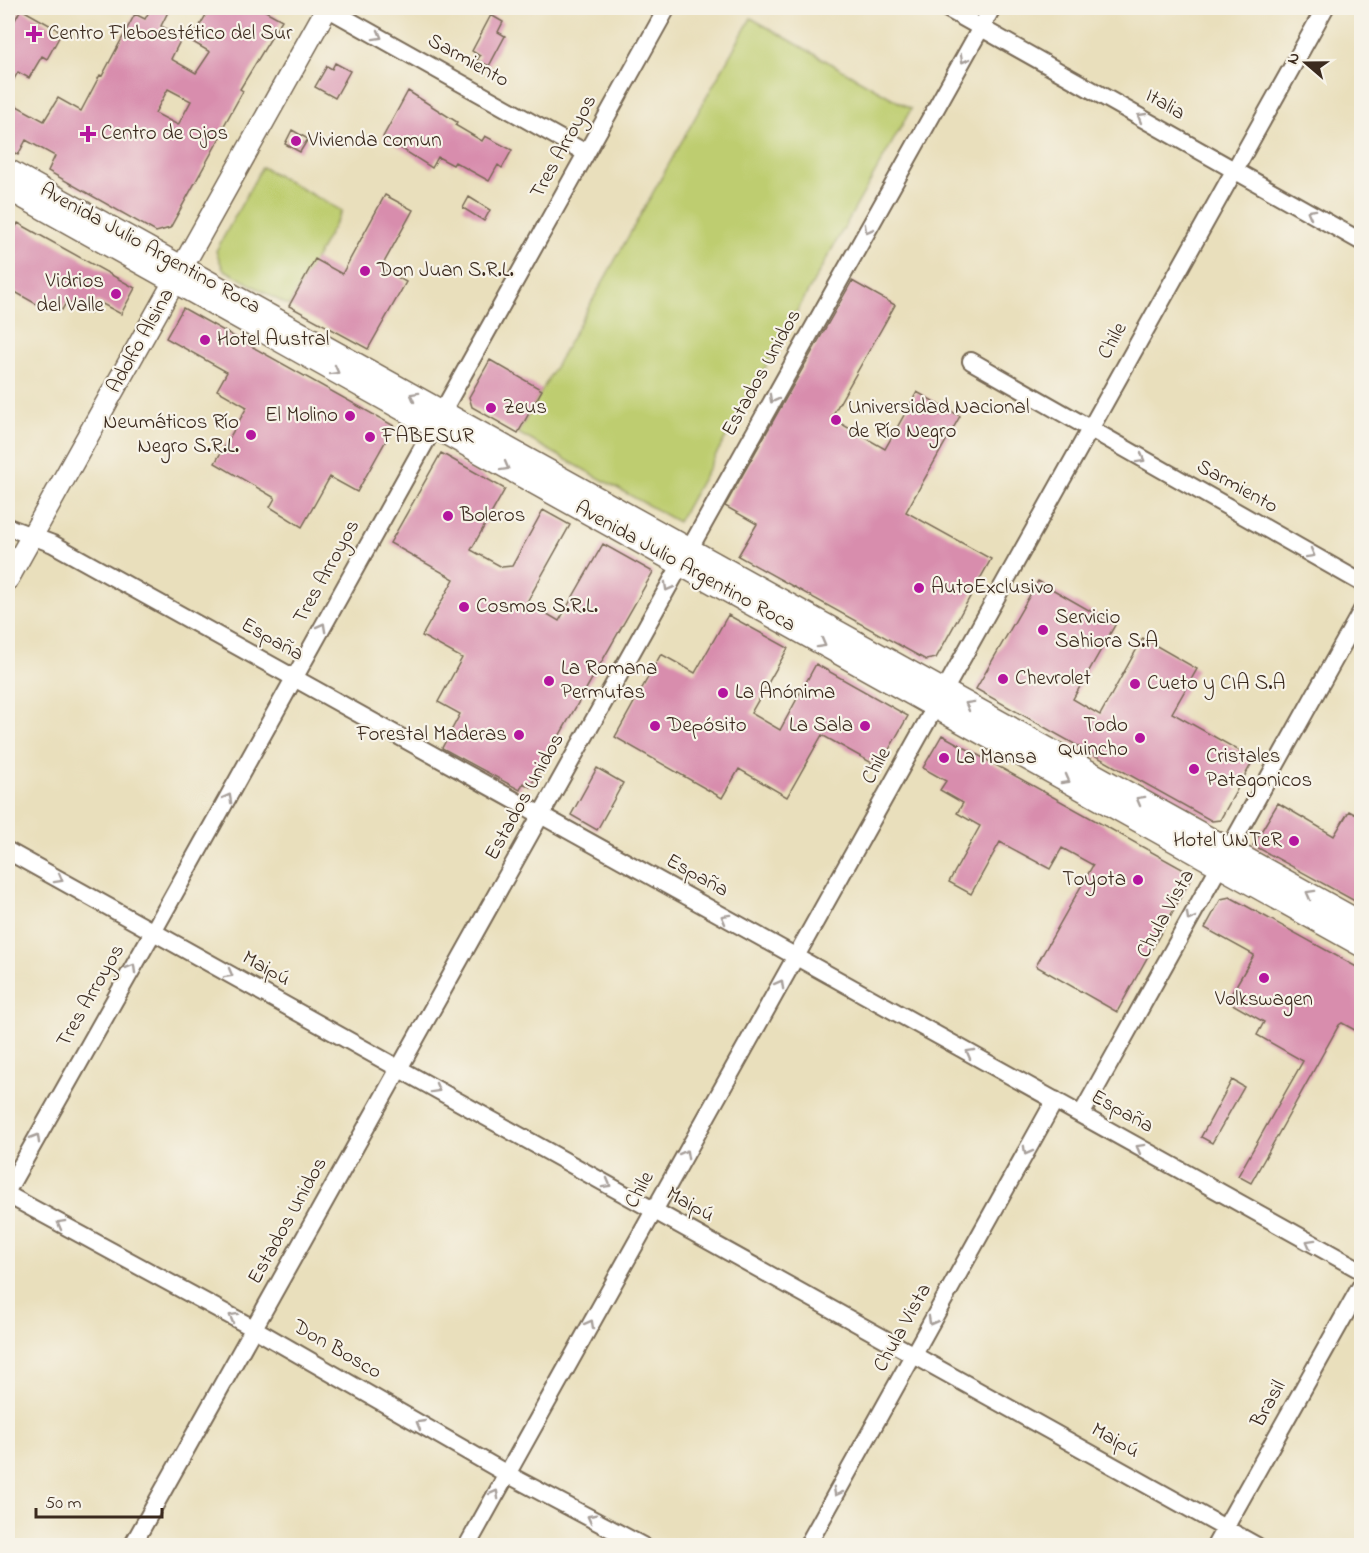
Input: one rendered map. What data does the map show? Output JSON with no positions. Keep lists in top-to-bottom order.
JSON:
{
  "streets": {
    "main road": ["Avenida Julio Argentino Roca", "Adolfo Alsina"],
    "street": [
      "Sarmiento",
      "Italia",
      "Tres Arroyos",
      "Chile",
      "Estados Unidos",
      "España",
      "Chula Vista",
      "Maipú",
      "Don Bosco",
      "Brasil"
    ]
  },
  "crossings": [
    ["Sarmiento", "Tres Arroyos"],
    ["Sarmiento", "Adolfo Alsina"],
    ["Sarmiento", "Chile"],
    ["Italia", "Chile"],
    ["Italia", "Estados Unidos"],
    ["Tres Arroyos", "Avenida Julio Argentino Roca"],
    ["Tres Arroyos", "España"],
    ["Tres Arroyos", "Maipú"],
    ["Avenida Julio Argentino Roca", "Adolfo Alsina"],
    ["Avenida Julio Argentino Roca", "Chile"],
    ["Avenida Julio Argentino Roca", "Estados Unidos"],
    ["Avenida Julio Argentino Roca", "Chula Vista"],
    ["Adolfo Alsina", "España"],
    ["Chile", "España"],
    ["Chile", "Maipú"],
    ["Chile", "Don Bosco"],
    ["Estados Unidos", "España"],
    ["Estados Unidos", "Maipú"],
    ["Estados Unidos", "Don Bosco"],
    ["España", "Chula Vista"],
    ["Chula Vista", "Maipú"],
    ["Maipú", "Brasil"]
  ],
  "one_way": [
    "Sarmiento",
    "Italia",
    "Tres Arroyos",
    "Chile",
    "Estados Unidos",
    "España",
    "Chula Vista",
    "Maipú",
    "Don Bosco"
  ],
  "places": {
    "health": ["Centro Fleboestético del Sur", "Centro de Ojos"],
    "other": [
      "Vivienda comun",
      "Don Juan S.R.L.",
      "Vidrios del Valle",
      "Hotel Austral",
      "Zeus",
      "El Molino",
      "Universidad Nacional de Río Negro",
      "Neumáticos Río Negro S.R.L.",
      "FABESUR",
      "Boleros",
      "AutoExclusivo",
      "Cosmos S.R.L.",
      "Servicio Sahiora S.A",
      "Chevrolet",
      "La Romana Permutas",
      "Cueto y CIA S.A",
      "La Anónima",
      "Depósito",
      "La Sala",
      "Forestal Maderas",
      "Todo Quincho",
      "La Mansa",
      "Cristales Patagonicos",
      "Hotel UNTeR",
      "Toyota",
      "Volkswagen"
    ]
  },
  "scale_bar": "50 m",
  "north": "left"
}
